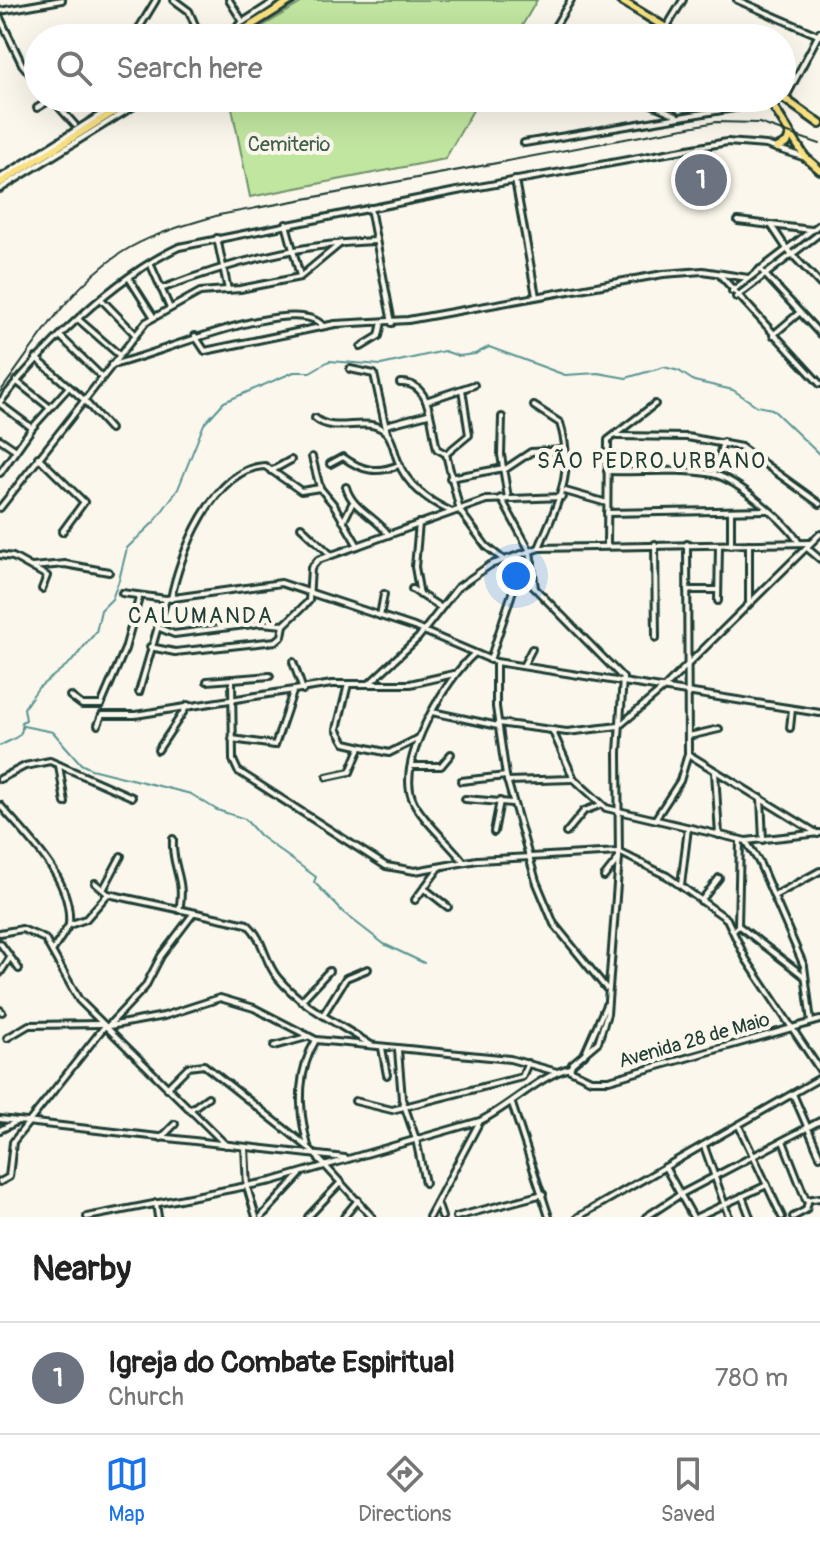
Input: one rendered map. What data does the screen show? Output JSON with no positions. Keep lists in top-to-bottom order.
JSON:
{
  "streets": {
    "street": ["Avenida 28 de Maio"]
  },
  "districts": ["SÃO PEDRO URBANO", "CALUMANDA"],
  "parks": ["Cemiterio"],
  "page": {
    "search": "Search here",
    "pins": "1",
    "heading": "Nearby",
    "list": [
      {
        "mark": "1",
        "name": "Igreja do Combate Espiritual",
        "note": "Church",
        "value": "780 m"
      }
    ],
    "nav": ["Map", "Directions", "Saved"]
  }
}
